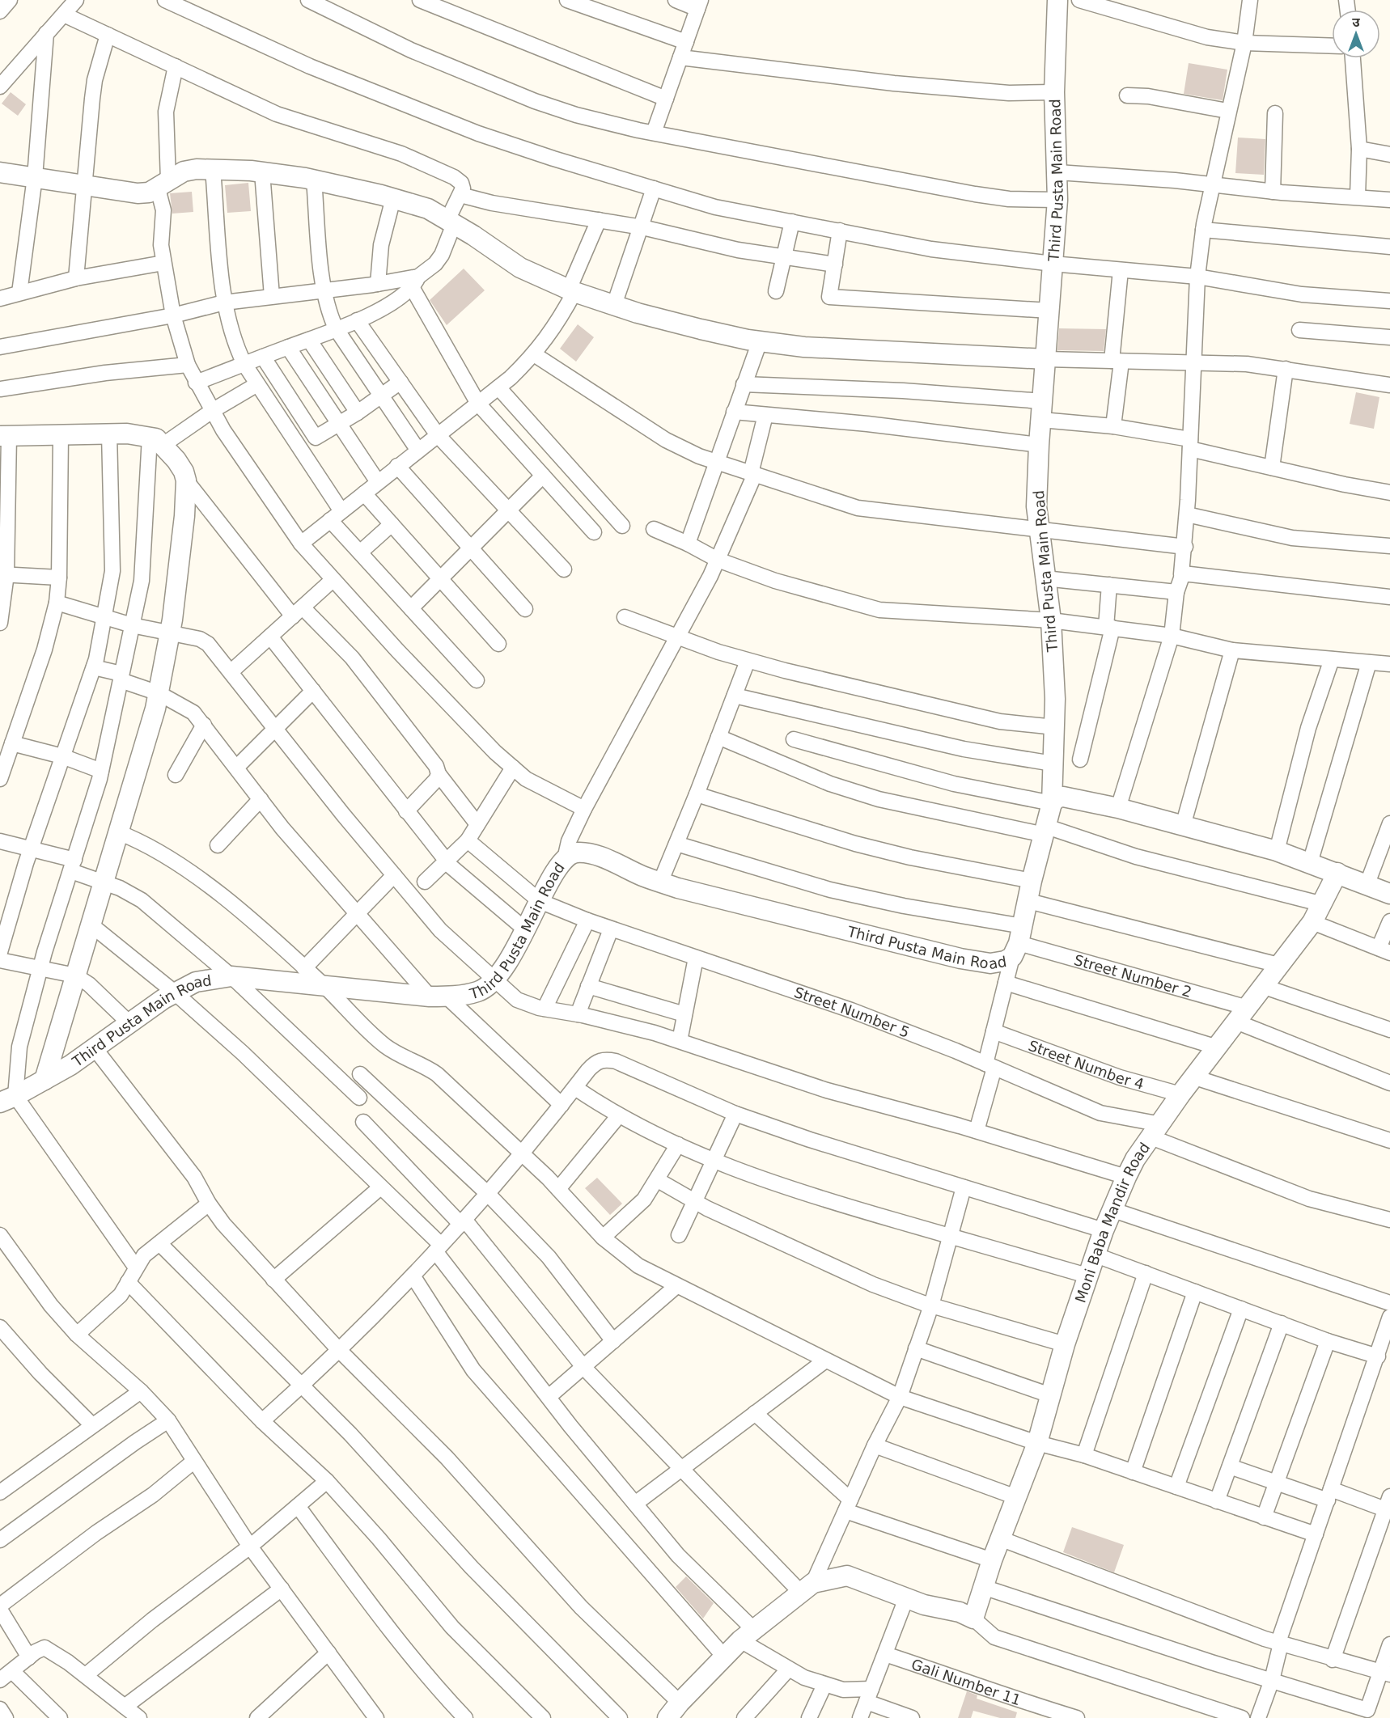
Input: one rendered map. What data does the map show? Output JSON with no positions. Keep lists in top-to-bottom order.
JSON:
{
  "streets": {
    "street": [
      "Third Pusta Main Road",
      "Street Number 2",
      "Street Number 5",
      "Street Number 4",
      "Moni Baba Mandir Road",
      "Gali Number 11"
    ]
  },
  "crossings": [
    ["Third Pusta Main Road", "Street Number 2"],
    ["Third Pusta Main Road", "Street Number 5"],
    ["Street Number 2", "Moni Baba Mandir Road"],
    ["Street Number 5", "Moni Baba Mandir Road"],
    ["Street Number 4", "Moni Baba Mandir Road"]
  ],
  "north": "top"
}
